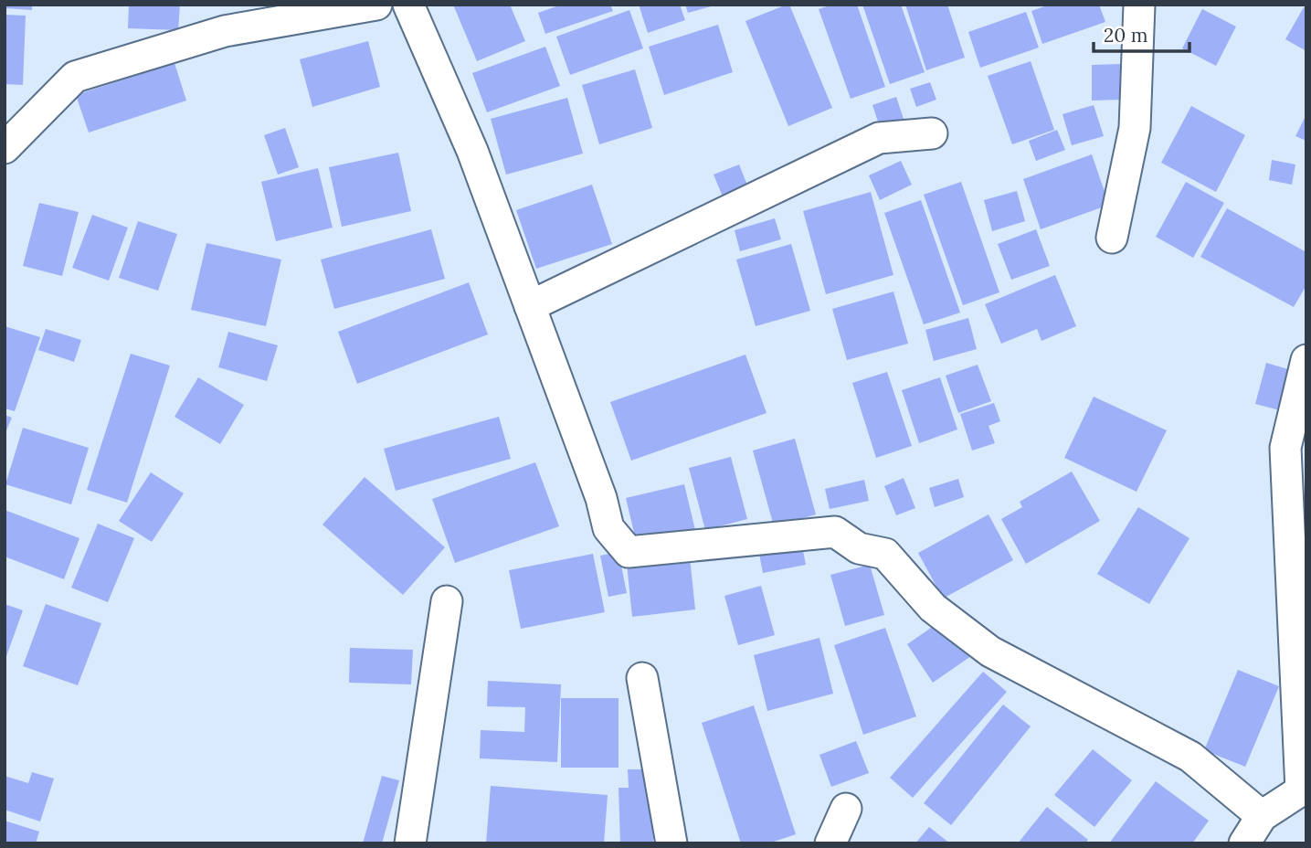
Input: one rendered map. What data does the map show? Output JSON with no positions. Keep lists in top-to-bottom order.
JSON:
{
  "scale_bar": "20 m"
}
